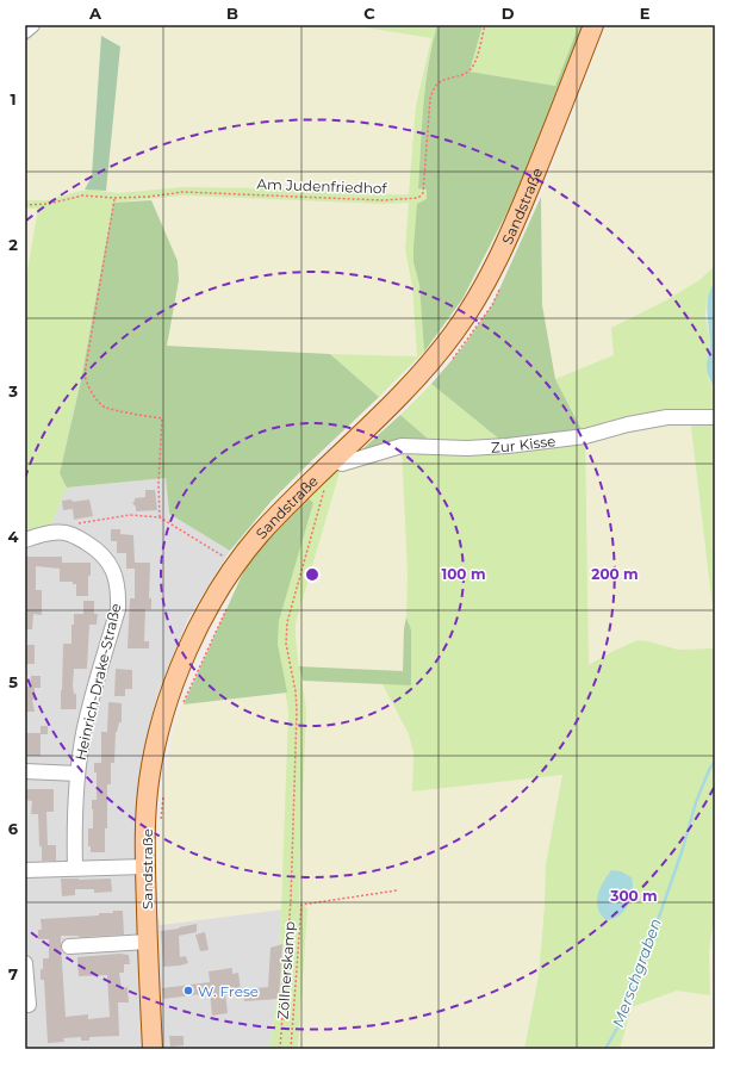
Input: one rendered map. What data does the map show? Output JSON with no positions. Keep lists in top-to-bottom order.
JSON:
{
  "streets": {
    "main road": ["Sandstraße"],
    "street": ["Zur Kisse", "Heinrich-Drake-Straße"],
    "path": ["Am Judenfriedhof", "Zöllnerskamp"]
  },
  "crossings": [
    ["Sandstraße", "Zur Kisse"]
  ],
  "water": ["Merschgraben"],
  "places": ["W. Frese"],
  "grid": {
    "columns": [
      "A",
      "B",
      "C",
      "D",
      "E"
    ],
    "rows": [
      "1",
      "2",
      "3",
      "4",
      "5",
      "6",
      "7"
    ]
  },
  "rings": ["100 m", "200 m", "300 m"]
}
